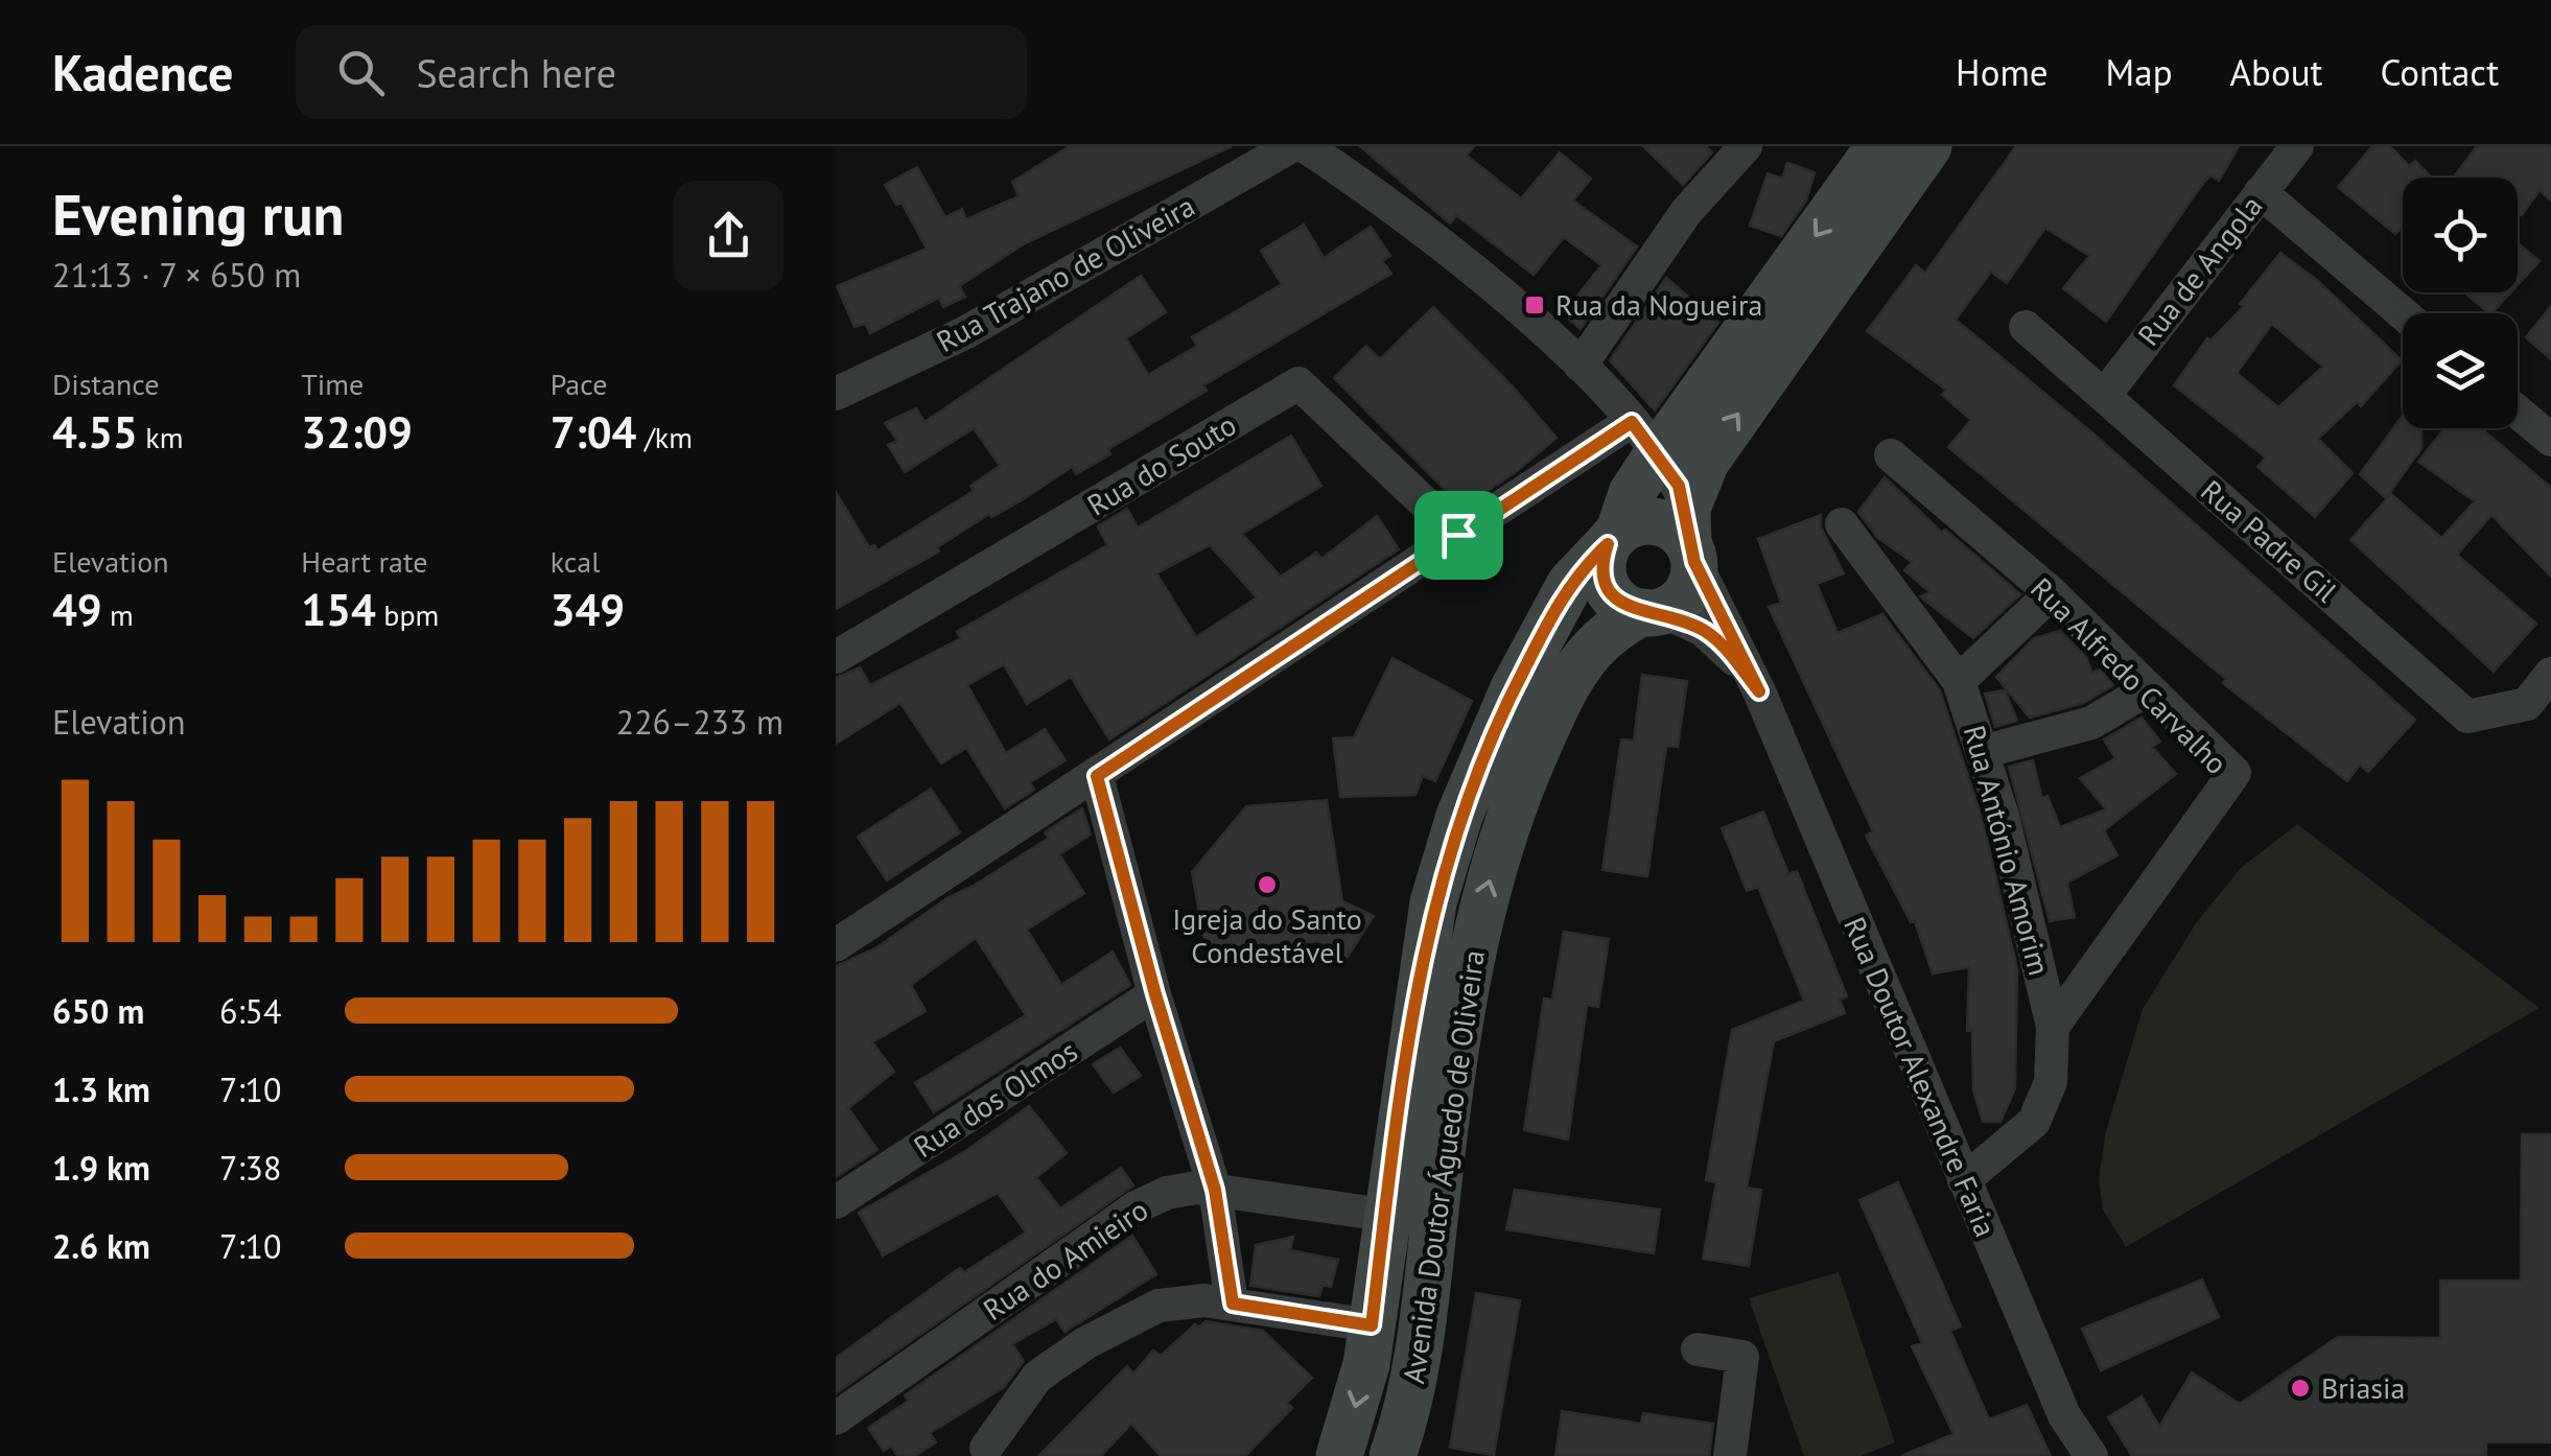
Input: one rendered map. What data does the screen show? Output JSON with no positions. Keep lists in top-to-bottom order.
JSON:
{
  "streets": {
    "street": [
      "Rua de Angola",
      "Rua Trajano de Oliveira",
      "Rua do Souto",
      "Rua Padre Gil",
      "Rua Alfredo Carvalho",
      "Rua António Amorim",
      "Rua Doutor Alexandre Faria",
      "Rua dos Olmos",
      "Avenida Doutor Águedo de Oliveira",
      "Rua do Amieiro"
    ]
  },
  "crossings": [
    ["Rua de Angola", "Rua Padre Gil"],
    ["Rua Alfredo Carvalho", "Rua António Amorim"],
    ["Rua António Amorim", "Rua Doutor Alexandre Faria"],
    ["Avenida Doutor Águedo de Oliveira", "Rua do Amieiro"]
  ],
  "places": {
    "transit": ["Rua da Nogueira"],
    "other": ["Igreja do Santo Condestável", "Briasia"]
  },
  "page": {
    "header": "Kadence",
    "search": "Search here",
    "nav": [
      "Home",
      "Map",
      "About",
      "Contact"
    ],
    "heading": ["Evening run", "21:13 · 7 × 650 m"],
    "stats": [
      ["Distance", "4.55 km"],
      ["Time", "32:09"],
      ["Pace", "7:04 /km"],
      ["Elevation", "49 m"],
      ["Heart rate", "154 bpm"],
      ["kcal", "349"]
    ],
    "chart": ["Elevation", "226–233 m"],
    "list": [
      {
        "name": "650 m",
        "note": "6:54"
      },
      {
        "name": "1.3 km",
        "note": "7:10"
      },
      {
        "name": "1.9 km",
        "note": "7:38"
      },
      {
        "name": "2.6 km",
        "note": "7:10"
      }
    ]
  }
}
